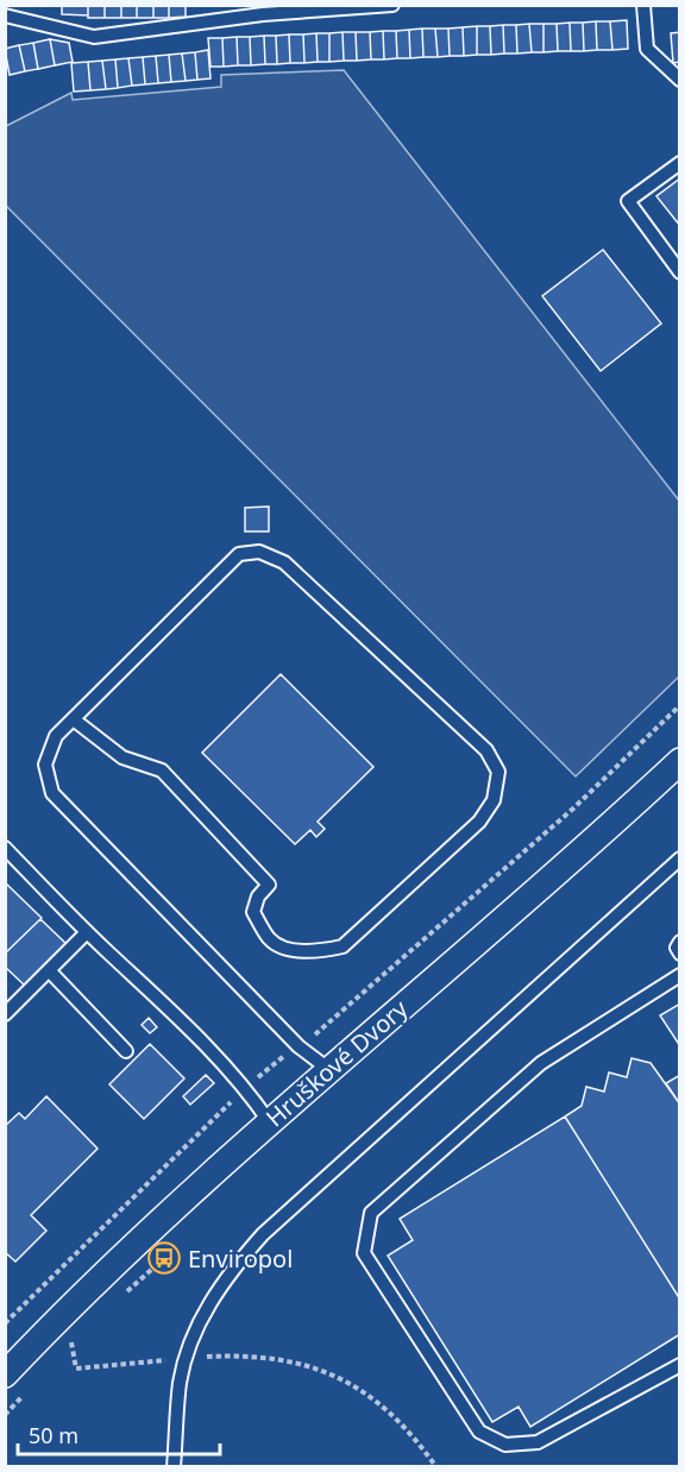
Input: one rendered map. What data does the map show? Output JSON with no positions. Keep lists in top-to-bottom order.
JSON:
{
  "streets": {
    "street": ["Hruškové Dvory"]
  },
  "places": {
    "bus stop": ["Enviropol"]
  },
  "scale_bar": "50 m"
}
